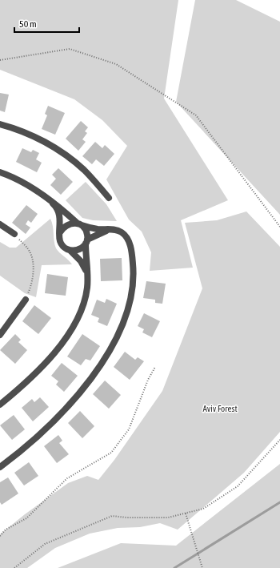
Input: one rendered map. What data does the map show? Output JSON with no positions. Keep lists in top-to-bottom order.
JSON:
{
  "parks": ["Aviv Forest"],
  "scale_bar": "50 m"
}
